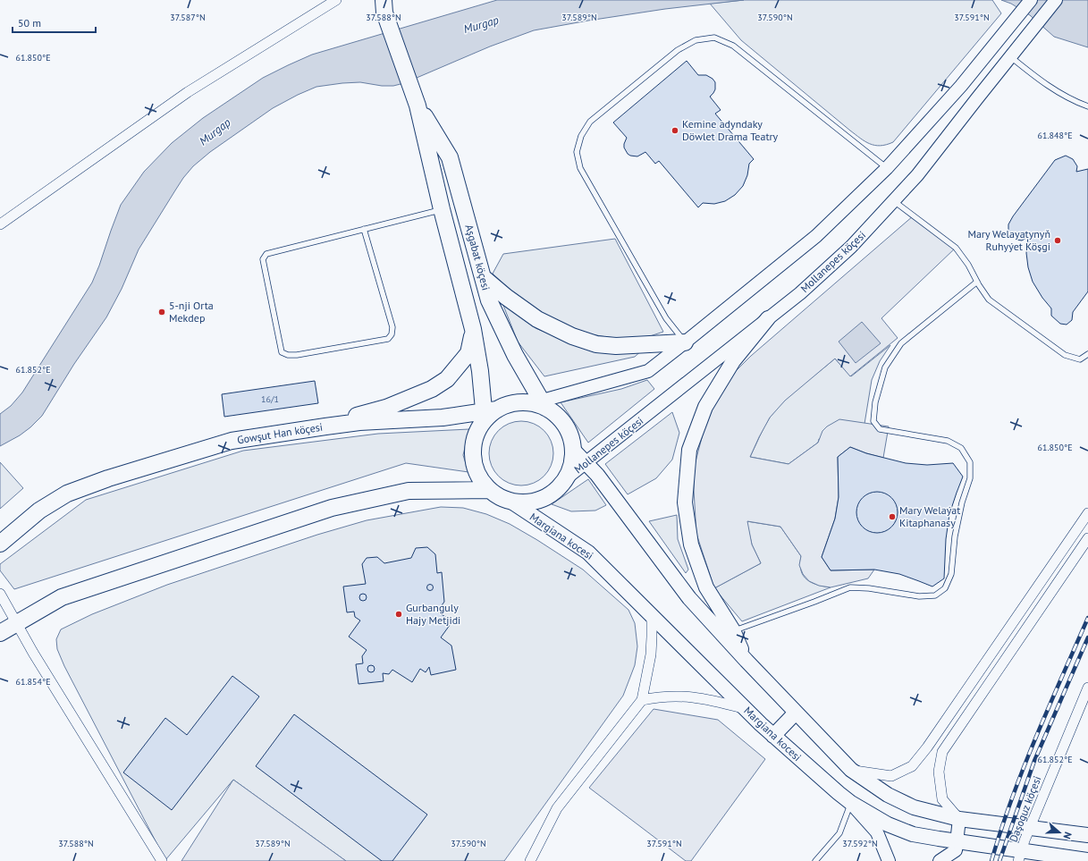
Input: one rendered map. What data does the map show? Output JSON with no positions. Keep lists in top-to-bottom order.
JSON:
{
  "streets": {
    "main road": ["Aşgabat köçesi", "Gowşut Han köçesi", "Margiana kocesi"],
    "street": ["Mollanepes köçesi", "Daşoguz köçesi"]
  },
  "crossings": [
    ["Aşgabat köçesi", "Mollanepes köçesi"],
    ["Aşgabat köçesi", "Gowşut Han köçesi"],
    ["Aşgabat köçesi", "Margiana kocesi"],
    ["Mollanepes köçesi", "Gowşut Han köçesi"],
    ["Mollanepes köçesi", "Margiana kocesi"],
    ["Gowşut Han köçesi", "Margiana kocesi"],
    ["Margiana kocesi", "Daşoguz köçesi"]
  ],
  "water": ["Murgap"],
  "places": [
    "Kemine adyndaky Döwlet Drama Teatry",
    "Mary Welayatynyň Ruhyýet Köşgi",
    "5-nji Orta Mekdep",
    "Mary Welaýat Kitaphanasy",
    "Gurbanguly Hajy Metjidi"
  ],
  "house_numbers": ["16/1"],
  "scale_bar": "50 m",
  "north": "right",
  "coordinates": [
    "37.587°N",
    "37.588°N",
    "37.589°N",
    "37.590°N",
    "37.591°N",
    "61.850°E",
    "61.848°E",
    "61.852°E",
    "61.854°E",
    "37.592°N"
  ]
}
